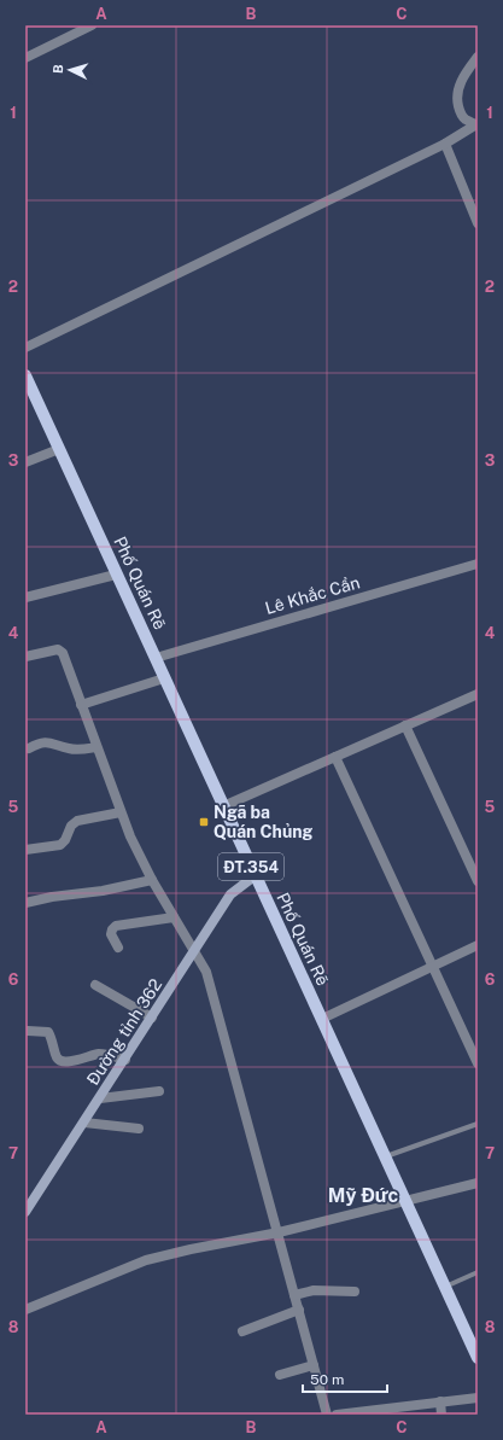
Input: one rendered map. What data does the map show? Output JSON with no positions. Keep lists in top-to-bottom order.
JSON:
{
  "streets": {
    "main road": ["Phố Quán Rẽ", "ĐT.354", "Đường tỉnh 362"],
    "street": ["Lê Khắc Cẩn"]
  },
  "crossings": [
    ["Phố Quán Rẽ", "Lê Khắc Cẩn"],
    ["Phố Quán Rẽ", "Đường tỉnh 362"]
  ],
  "districts": ["Mỹ Đức"],
  "places": {
    "transit": ["Ngã ba Quán Chủng"]
  },
  "scale_bar": "50 m",
  "north": "left",
  "grid": {
    "columns": ["A", "B", "C"],
    "rows": [
      "1",
      "2",
      "3",
      "4",
      "5",
      "6",
      "7",
      "8"
    ]
  }
}
